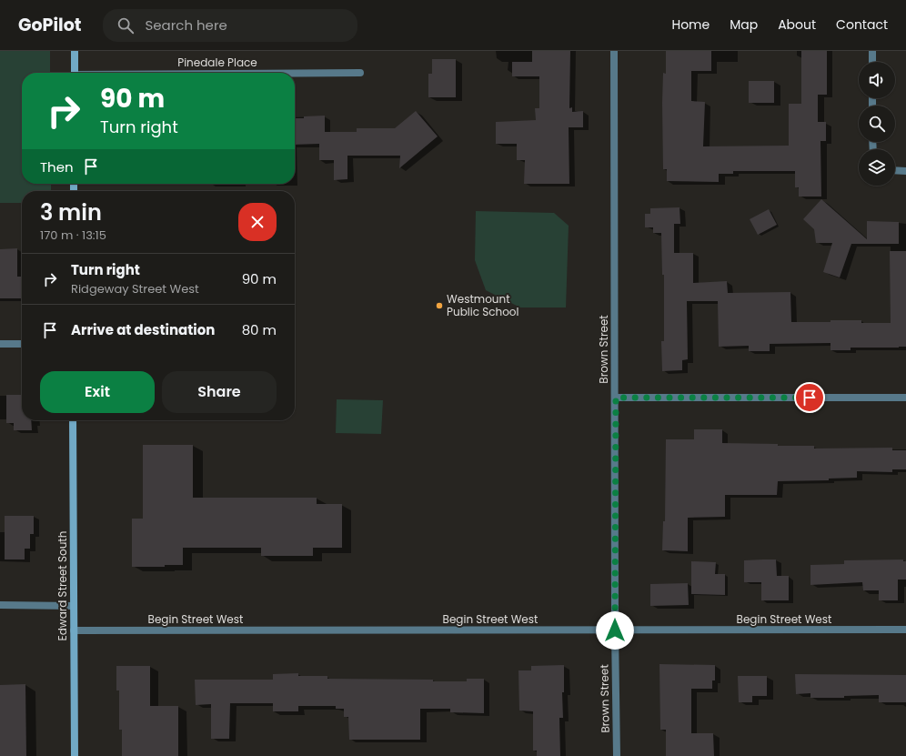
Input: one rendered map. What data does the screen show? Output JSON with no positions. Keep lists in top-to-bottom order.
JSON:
{
  "streets": {
    "main road": ["Edward Street South"],
    "street": ["Pinedale Place", "Brown Street", "Begin Street West"]
  },
  "crossings": [
    ["Brown Street", "Begin Street West"],
    ["Edward Street South", "Begin Street West"]
  ],
  "places": ["Westmount Public School"],
  "page": {
    "header": "GoPilot",
    "search": "Search here",
    "nav": [
      "Home",
      "Map",
      "About",
      "Contact"
    ],
    "turn": ["90 m", "Turn right"],
    "then": "Then",
    "heading": ["3 min", "170 m · 13:15"],
    "list": [
      {
        "name": "Turn right",
        "note": "Ridgeway Street West",
        "value": "90 m"
      },
      {
        "name": "Arrive at destination",
        "value": "80 m"
      }
    ],
    "buttons": ["Exit", "Share"]
  }
}
